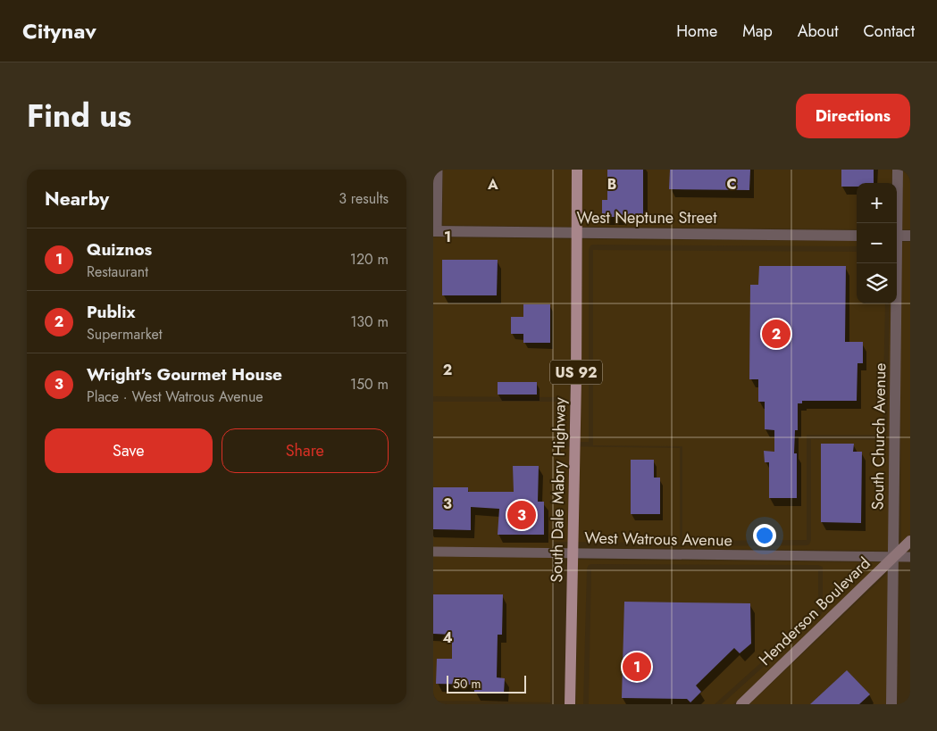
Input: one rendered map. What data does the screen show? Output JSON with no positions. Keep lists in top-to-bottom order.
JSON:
{
  "streets": {
    "main road": ["US 92", "South Dale Mabry Highway", "Henderson Boulevard"],
    "street": ["West Neptune Street", "South Church Avenue", "West Watrous Avenue"]
  },
  "crossings": [
    ["West Neptune Street", "South Dale Mabry Highway"],
    ["South Church Avenue", "West Watrous Avenue"],
    ["South Church Avenue", "Henderson Boulevard"],
    ["South Dale Mabry Highway", "West Watrous Avenue"],
    ["West Watrous Avenue", "Henderson Boulevard"]
  ],
  "scale_bar": "50 m",
  "page": {
    "header": "Citynav",
    "nav": [
      "Home",
      "Map",
      "About",
      "Contact"
    ],
    "title": "Find us",
    "buttons": [
      "Directions",
      ["Save", "Share"]
    ],
    "heading": ["Nearby", "3 results"],
    "map_buttons": ["+", "−"],
    "list": [
      {
        "mark": "1",
        "name": "Quiznos",
        "note": "Restaurant",
        "value": "120 m"
      },
      {
        "mark": "2",
        "name": "Publix",
        "note": "Supermarket",
        "value": "130 m"
      },
      {
        "mark": "3",
        "name": "Wright's Gourmet House",
        "note": "Place · West Watrous Avenue",
        "value": "150 m"
      }
    ],
    "pins": ["2", "3", "1"],
    "scale": "50 m"
  },
  "grid": {
    "columns": ["A", "B", "C"],
    "rows": [
      "1",
      "2",
      "3",
      "4"
    ]
  }
}
